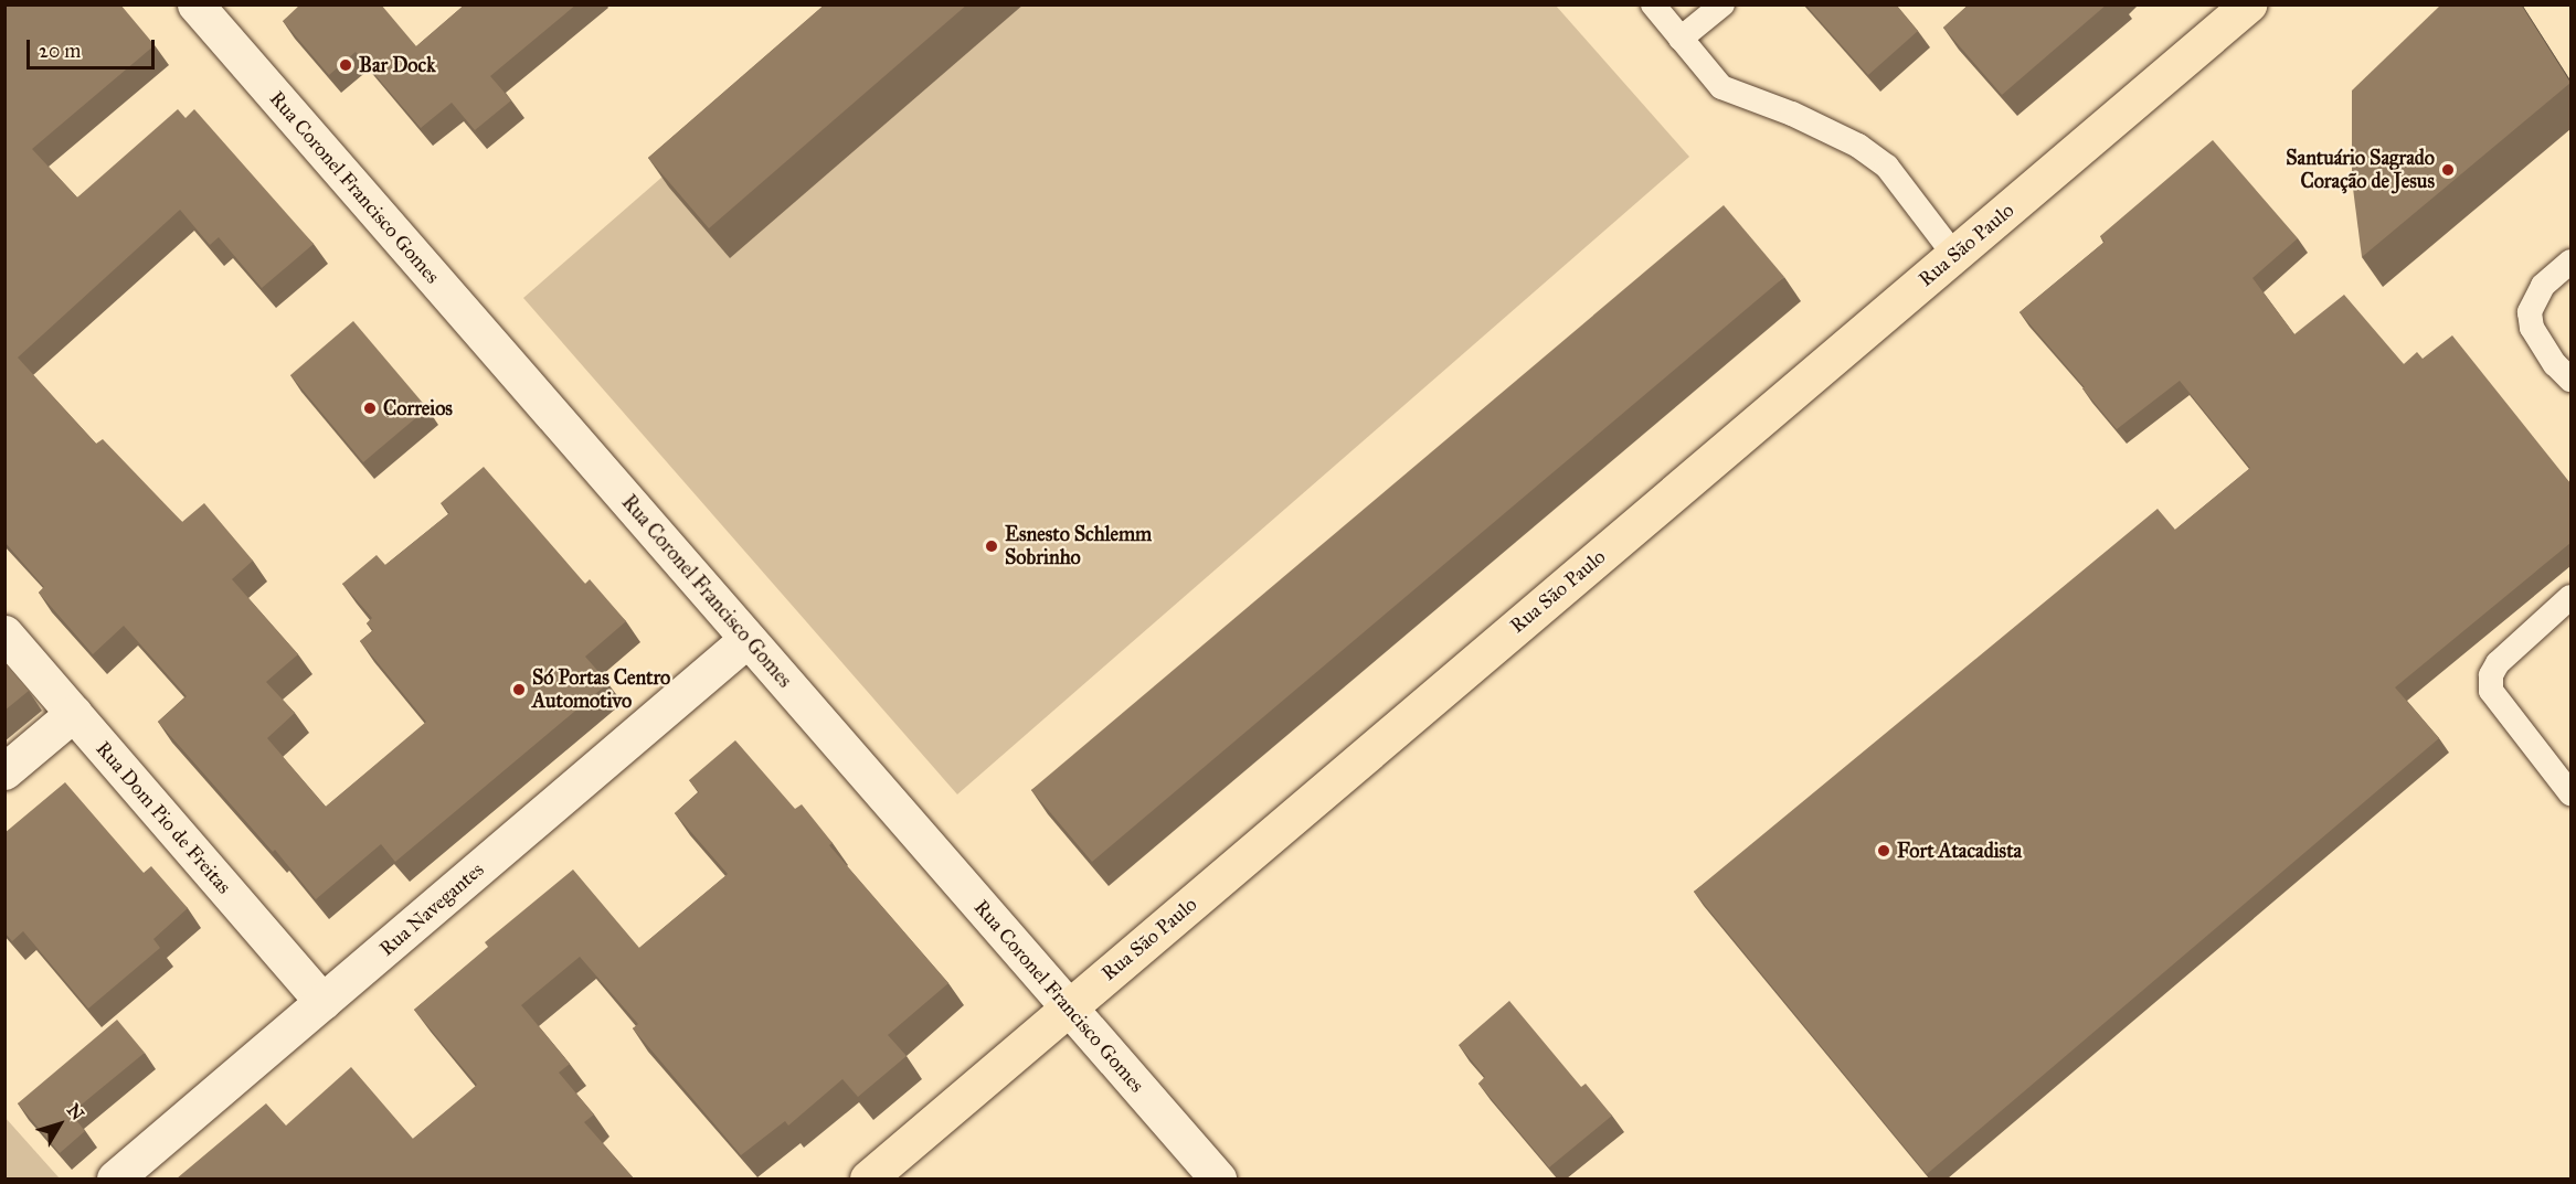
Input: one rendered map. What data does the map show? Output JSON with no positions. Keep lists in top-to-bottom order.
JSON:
{
  "streets": {
    "main road": [
      "Rua Coronel Francisco Gomes",
      "Rua São Paulo",
      "Rua Dom Pio de Freitas",
      "Rua Navegantes"
    ]
  },
  "crossings": [
    ["Rua Coronel Francisco Gomes", "Rua São Paulo"],
    ["Rua Coronel Francisco Gomes", "Rua Navegantes"],
    ["Rua Dom Pio de Freitas", "Rua Navegantes"]
  ],
  "places": [
    "Bar Dock",
    "Santuário Sagrado Coração de Jesus",
    "Correios",
    "Esnesto Schlemm Sobrinho",
    "Só Portas Centro Automotivo",
    "Fort Atacadista"
  ],
  "scale_bar": "20 m",
  "north": "top right"
}
